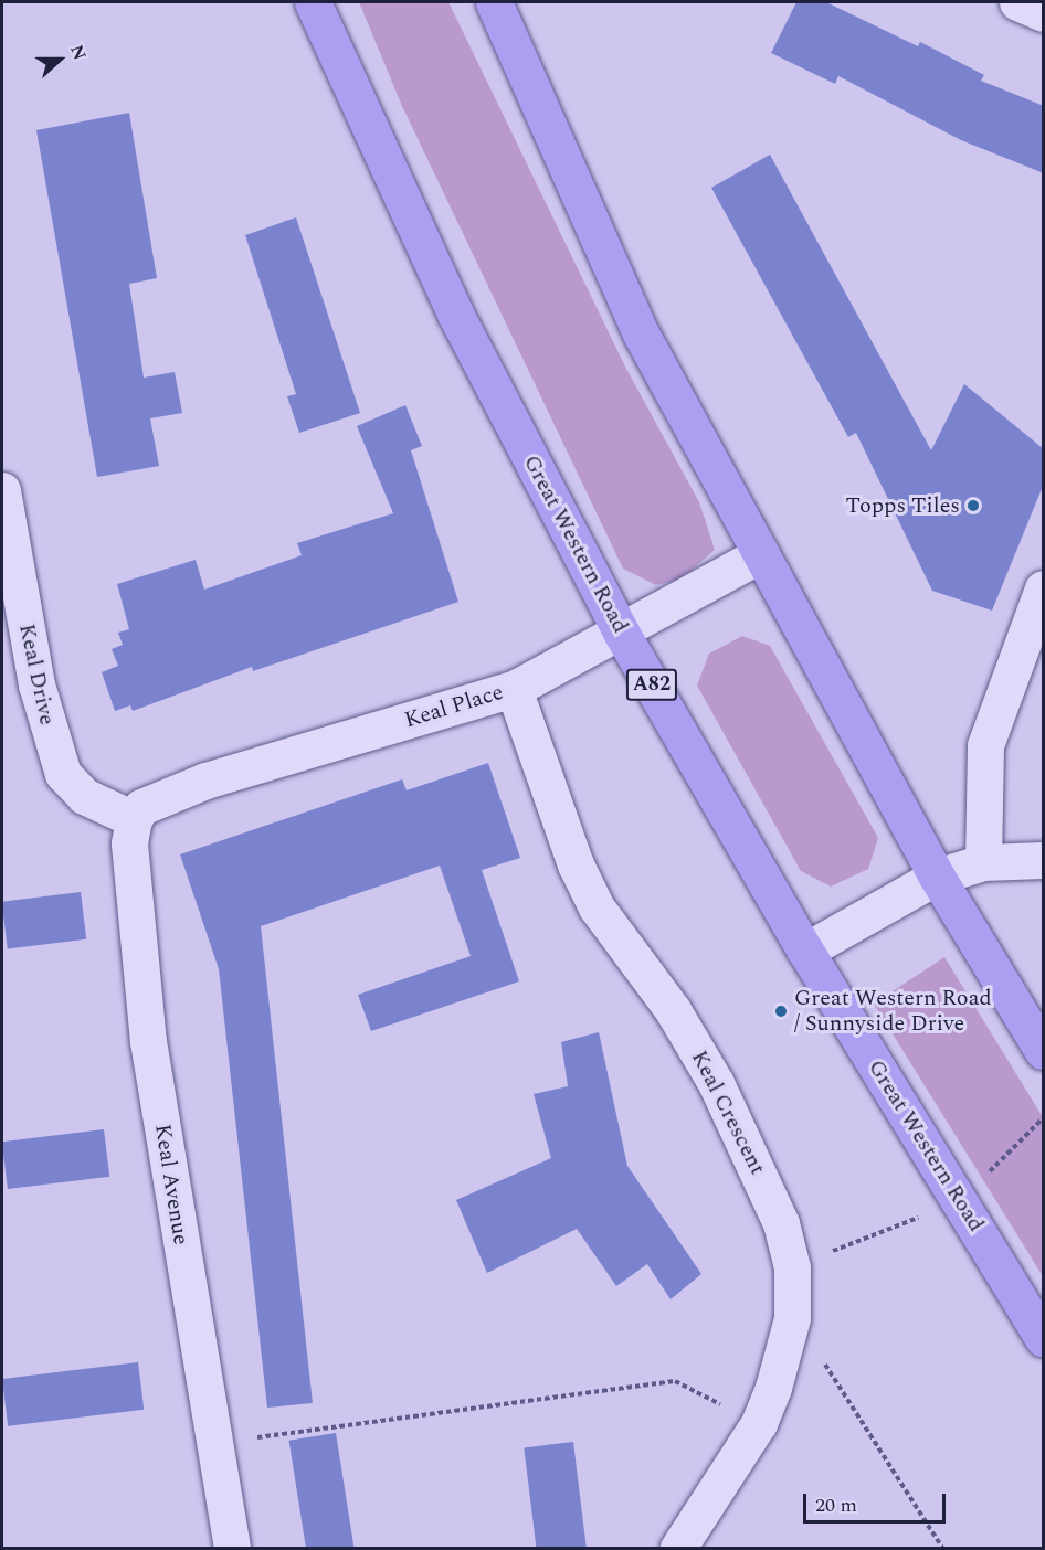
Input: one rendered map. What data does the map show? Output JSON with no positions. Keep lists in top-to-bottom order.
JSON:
{
  "streets": {
    "main road": ["Great Western Road", "A82"],
    "street": [
      "Keal Drive",
      "Keal Place",
      "Keal Crescent",
      "Keal Avenue"
    ]
  },
  "crossings": [
    ["Great Western Road", "Keal Place"],
    ["Keal Drive", "Keal Place"],
    ["Keal Drive", "Keal Avenue"],
    ["Keal Place", "Keal Crescent"],
    ["Keal Place", "Keal Avenue"]
  ],
  "places": ["Topps Tiles", "Great Western Road / Sunnyside Drive"],
  "scale_bar": "20 m",
  "north": "right"
}
